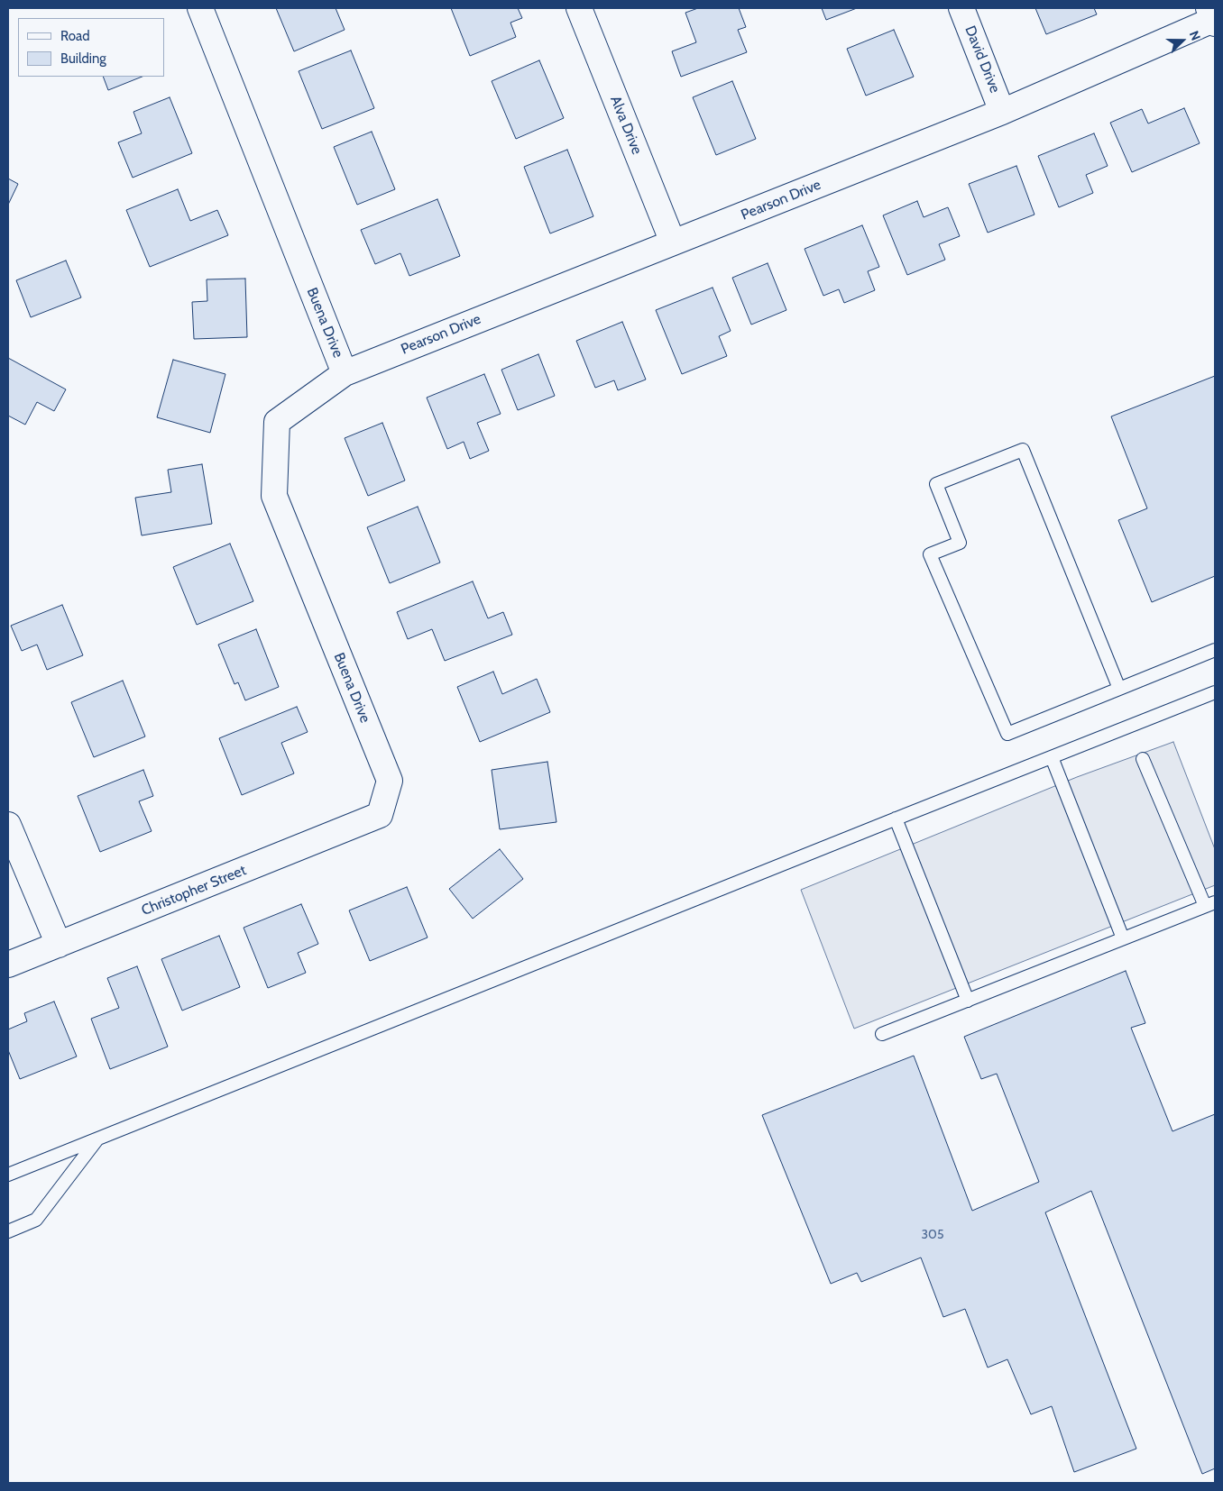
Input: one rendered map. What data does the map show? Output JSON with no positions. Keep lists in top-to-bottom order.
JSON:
{
  "streets": {
    "street": [
      "David Drive",
      "Alva Drive",
      "Pearson Drive",
      "Buena Drive",
      "Christopher Street"
    ]
  },
  "crossings": [
    ["David Drive", "Pearson Drive"],
    ["Alva Drive", "Pearson Drive"],
    ["Pearson Drive", "Buena Drive"],
    ["Buena Drive", "Christopher Street"]
  ],
  "house_numbers": ["305"],
  "legend": ["Road", "Building"],
  "north": "right"
}
